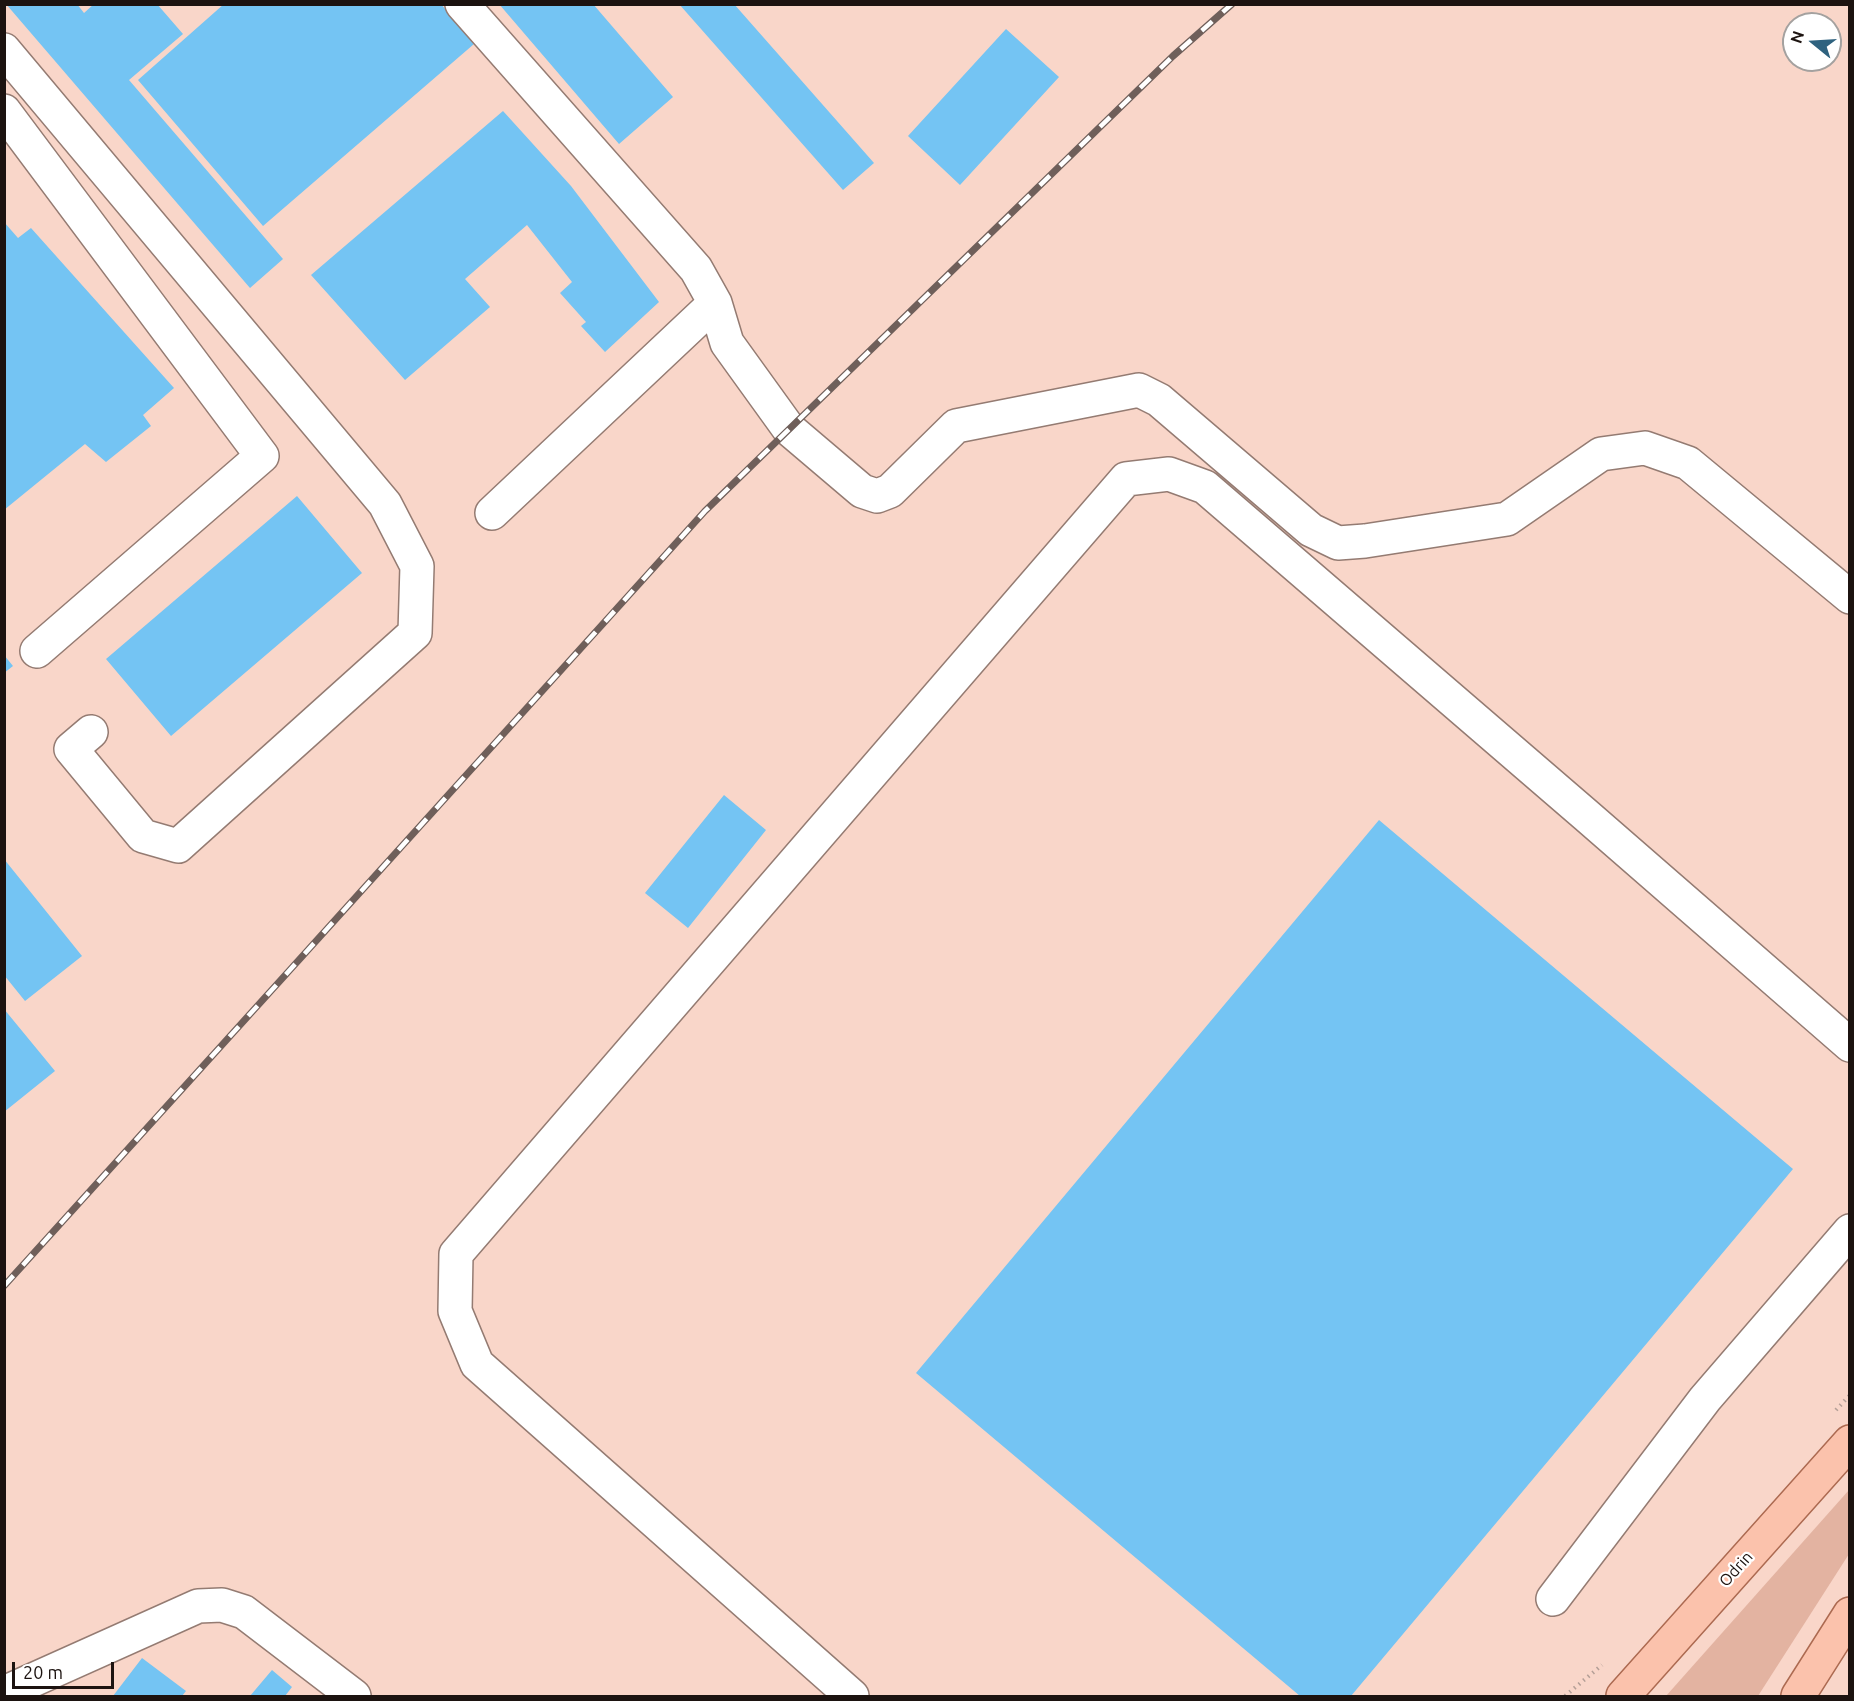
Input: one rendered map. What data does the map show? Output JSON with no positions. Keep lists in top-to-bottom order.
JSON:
{
  "streets": {
    "main road": ["Odrin"]
  },
  "scale_bar": "20 m",
  "north": "left"
}
